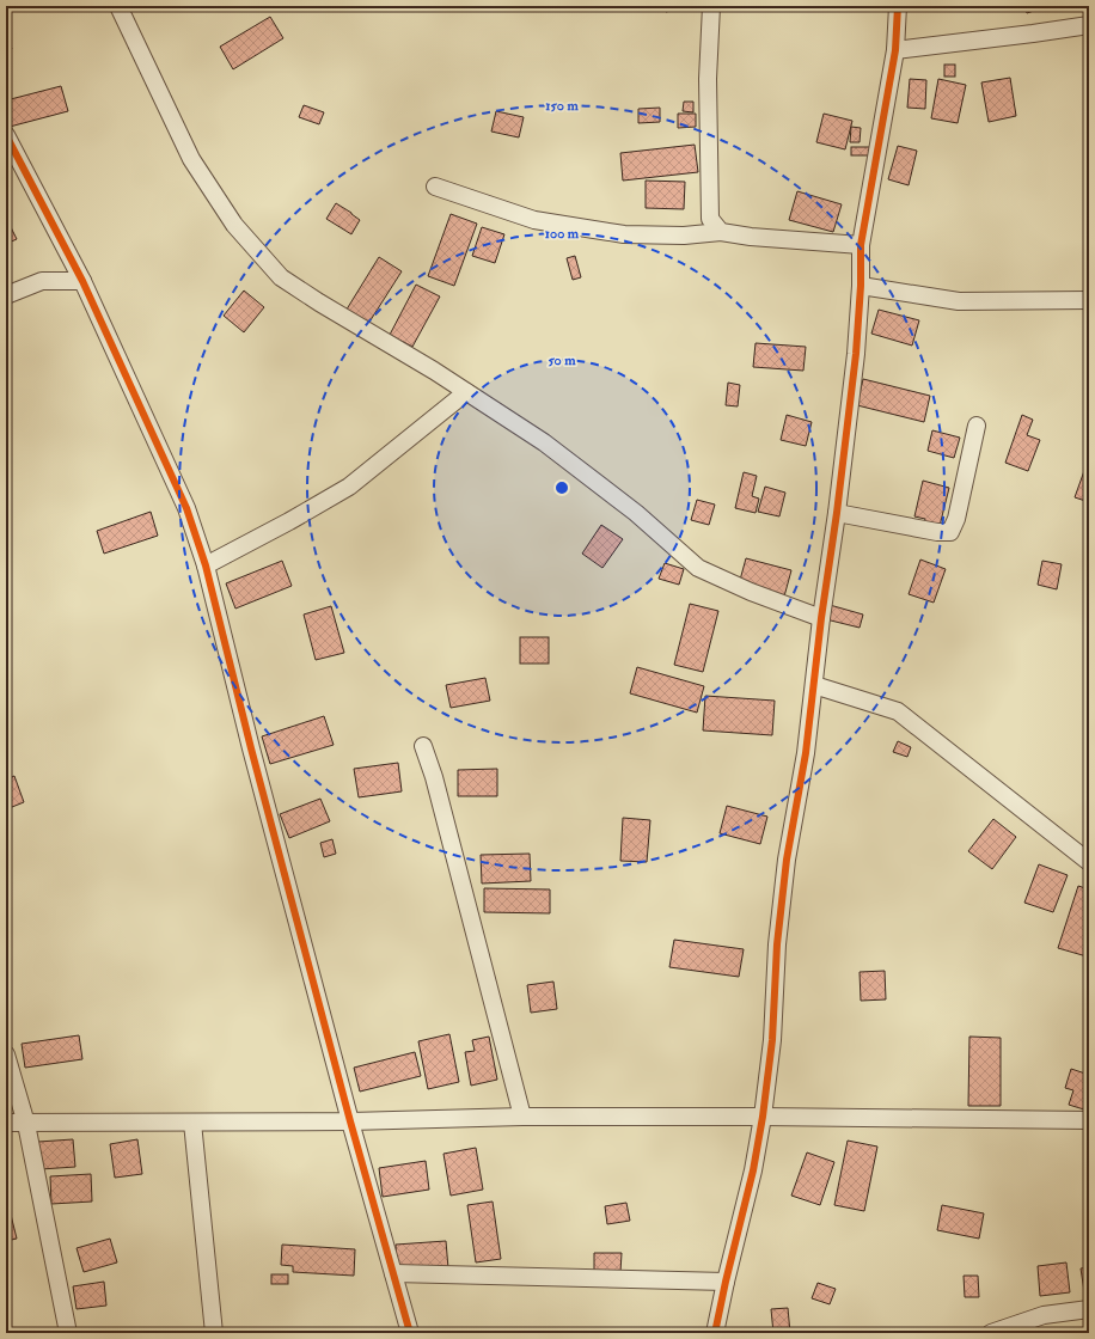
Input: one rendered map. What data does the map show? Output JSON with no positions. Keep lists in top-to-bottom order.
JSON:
{
  "rings": ["150 m", "100 m", "50 m"]
}
